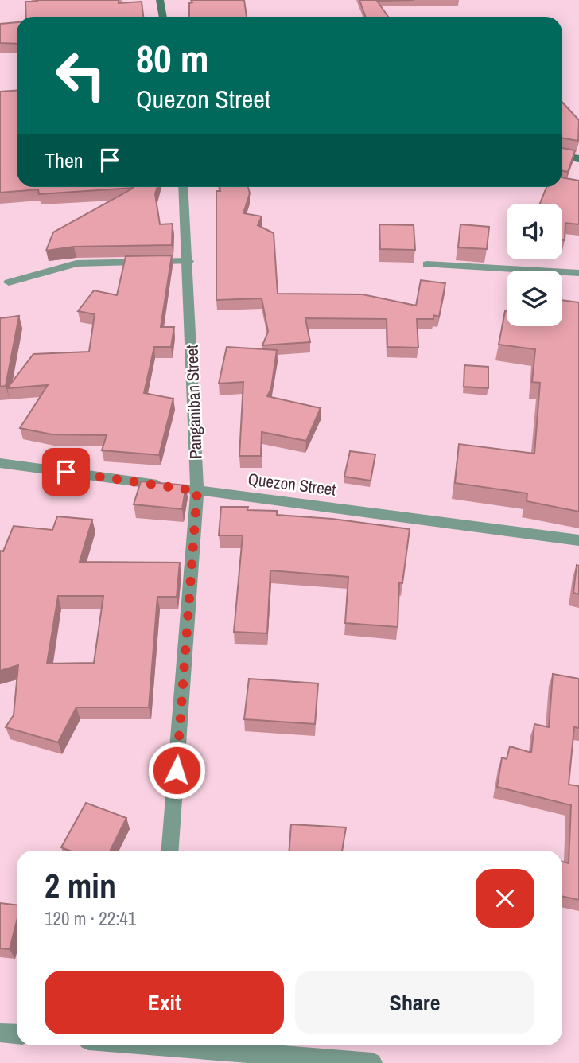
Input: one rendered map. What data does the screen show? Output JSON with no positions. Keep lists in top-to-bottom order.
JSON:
{
  "streets": {
    "street": ["Panganiban Street", "Quezon Street"]
  },
  "crossings": [
    ["Panganiban Street", "Quezon Street"]
  ],
  "page": {
    "turn": ["80 m", "Quezon Street"],
    "then": "Then",
    "heading": ["2 min", "120 m · 22:41"],
    "buttons": ["Exit", "Share"]
  }
}
